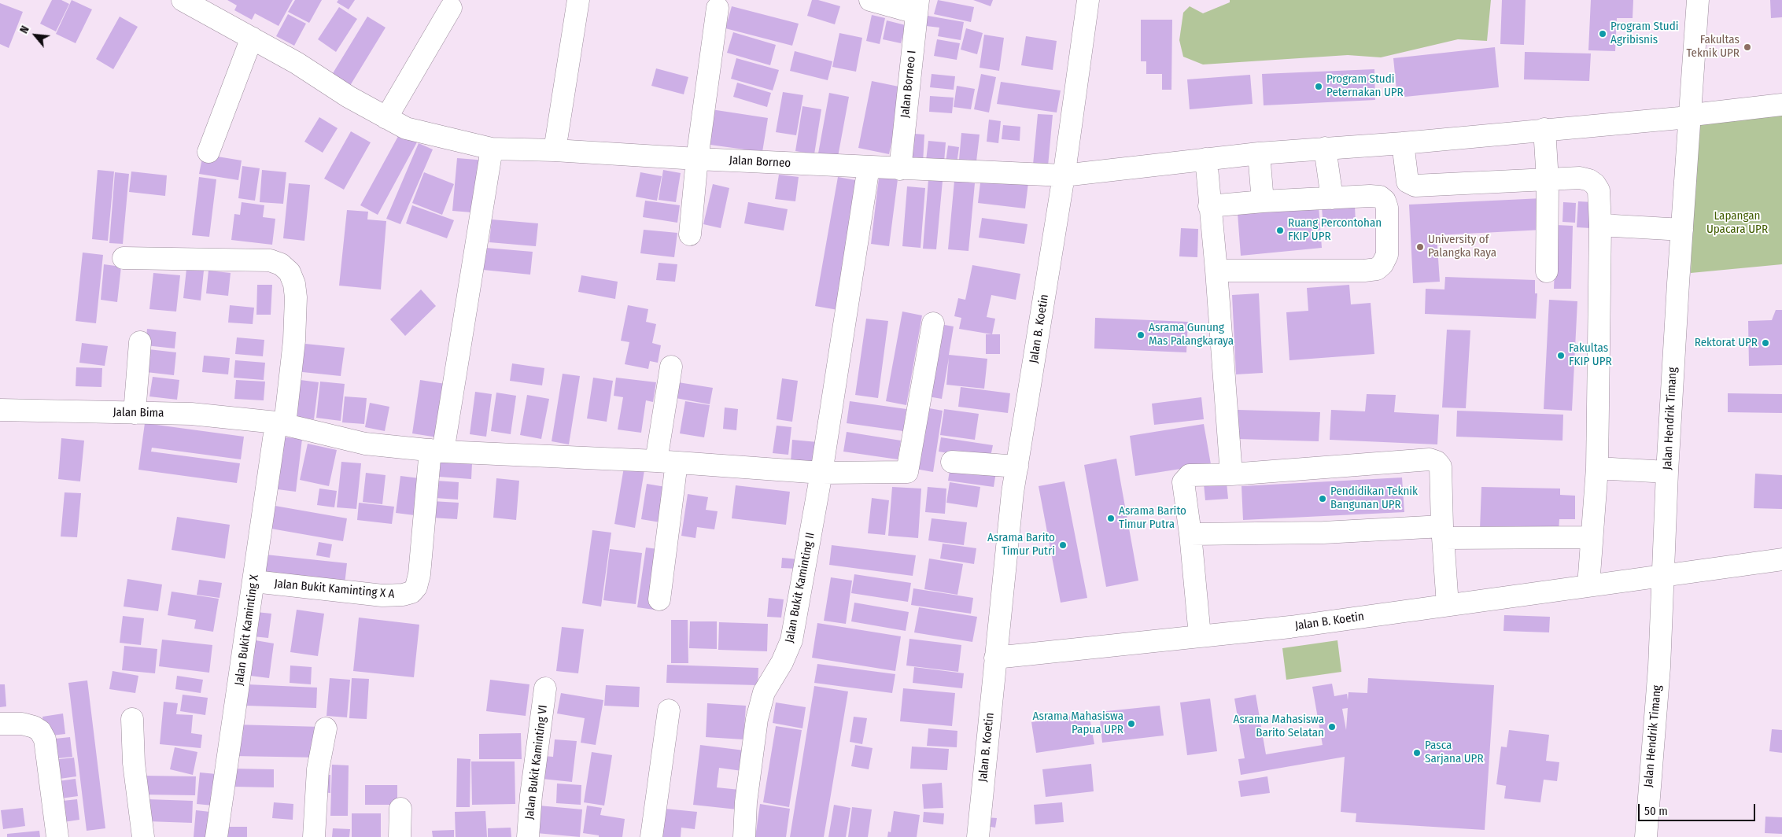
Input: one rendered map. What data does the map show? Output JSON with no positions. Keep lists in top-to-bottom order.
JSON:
{
  "streets": {
    "street": [
      "Jalan Borneo I",
      "Jalan Borneo",
      "Jalan B. Koetin",
      "Jalan Bima",
      "Jalan Hendrik Timang",
      "Jalan Bukit Kaminting II",
      "Jalan Bukit Kaminting X A",
      "Jalan Bukit Kaminting X",
      "Jalan Bukit Kaminting VI"
    ]
  },
  "crossings": [
    ["Jalan Borneo I", "Jalan Borneo"],
    ["Jalan Borneo", "Jalan B. Koetin"],
    ["Jalan Borneo", "Jalan Hendrik Timang"],
    ["Jalan Borneo", "Jalan Bukit Kaminting II"],
    ["Jalan B. Koetin", "Jalan Hendrik Timang"],
    ["Jalan Bima", "Jalan Bukit Kaminting II"],
    ["Jalan Bima", "Jalan Bukit Kaminting X A"],
    ["Jalan Bima", "Jalan Bukit Kaminting X"],
    ["Jalan Bukit Kaminting X A", "Jalan Bukit Kaminting X"]
  ],
  "parks": ["Lapangan Upacara UPR"],
  "places": [
    "Program Studi Agribisnis",
    "Fakultas Teknik UPR",
    "Program Studi Peternakan UPR",
    "Ruang Percontohan FKIP UPR",
    "University of Palangka Raya",
    "Asrama Gunung Mas Palangkaraya",
    "Rektorat UPR",
    "Fakultas FKIP UPR",
    "Pendidikan Teknik Bangunan UPR",
    "Asrama Barito Timur Putra",
    "Asrama Barito Timur Putri",
    "Asrama Mahasiswa Papua UPR",
    "Asrama Mahasiswa Barito Selatan",
    "Pasca Sarjana UPR"
  ],
  "scale_bar": "50 m",
  "north": "top left"
}
